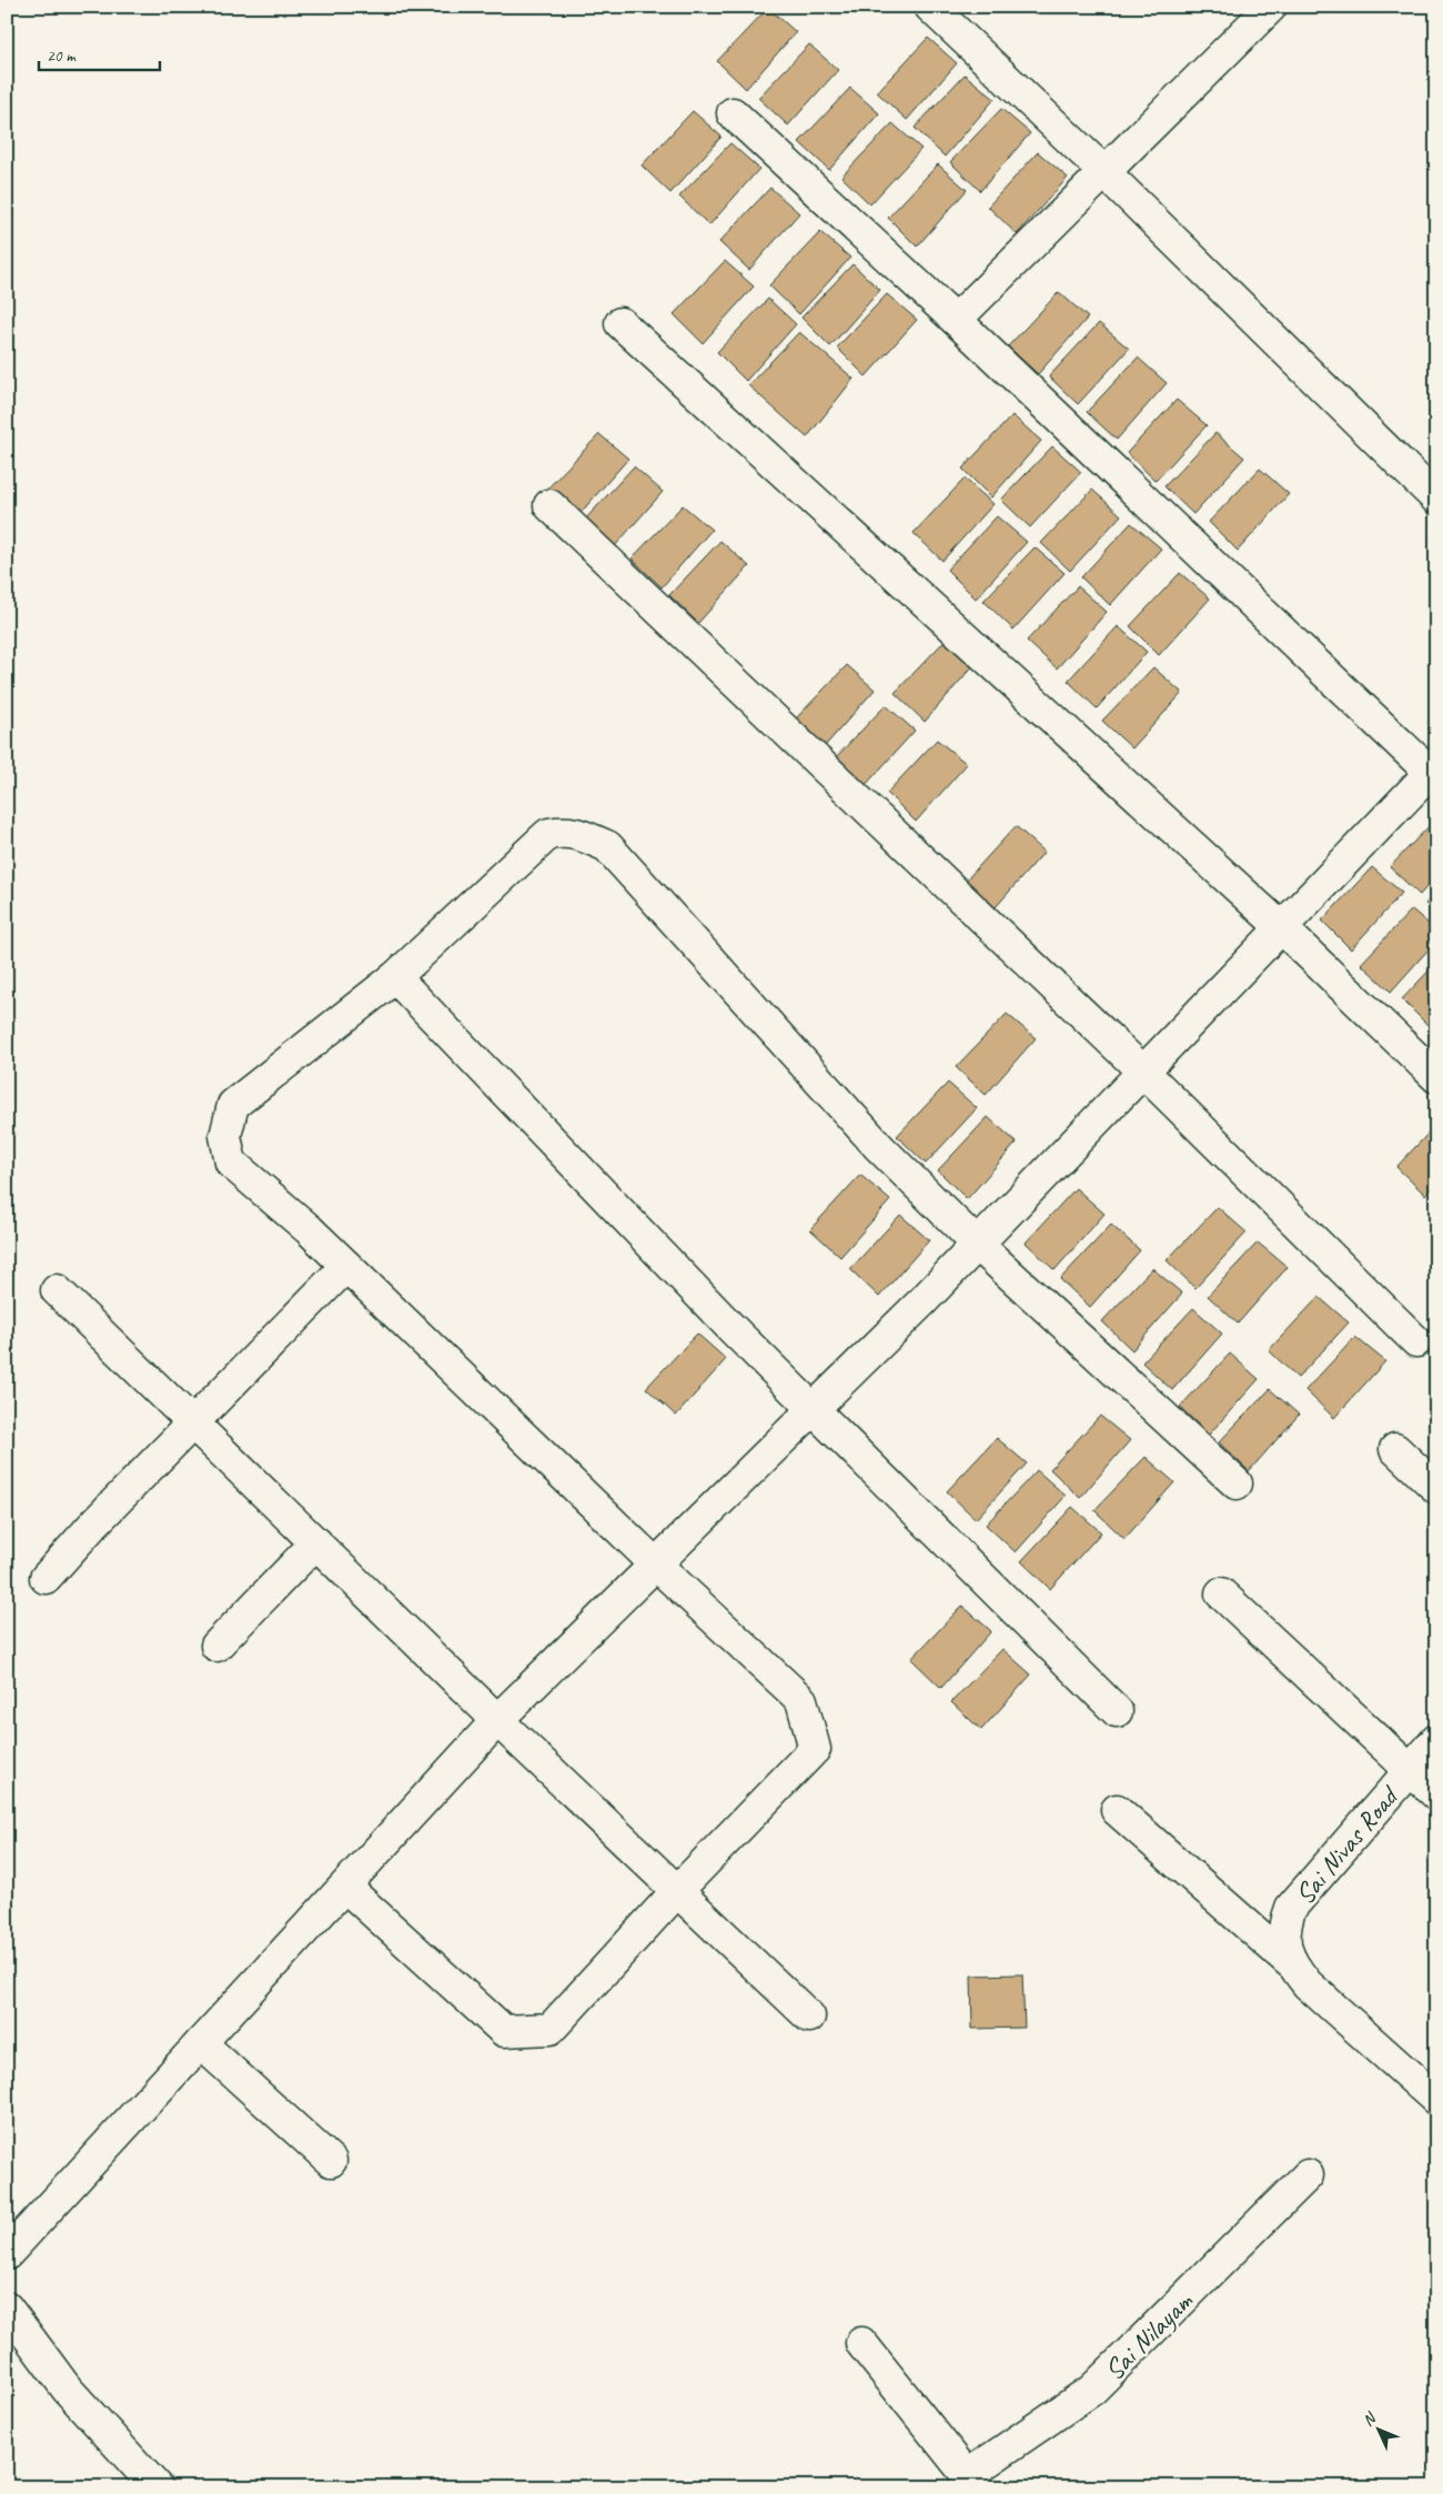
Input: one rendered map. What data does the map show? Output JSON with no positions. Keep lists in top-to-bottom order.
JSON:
{
  "streets": {
    "street": ["Sai Nivas Road", "Sai Nilayam"]
  },
  "scale_bar": "20 m",
  "north": "top left"
}
